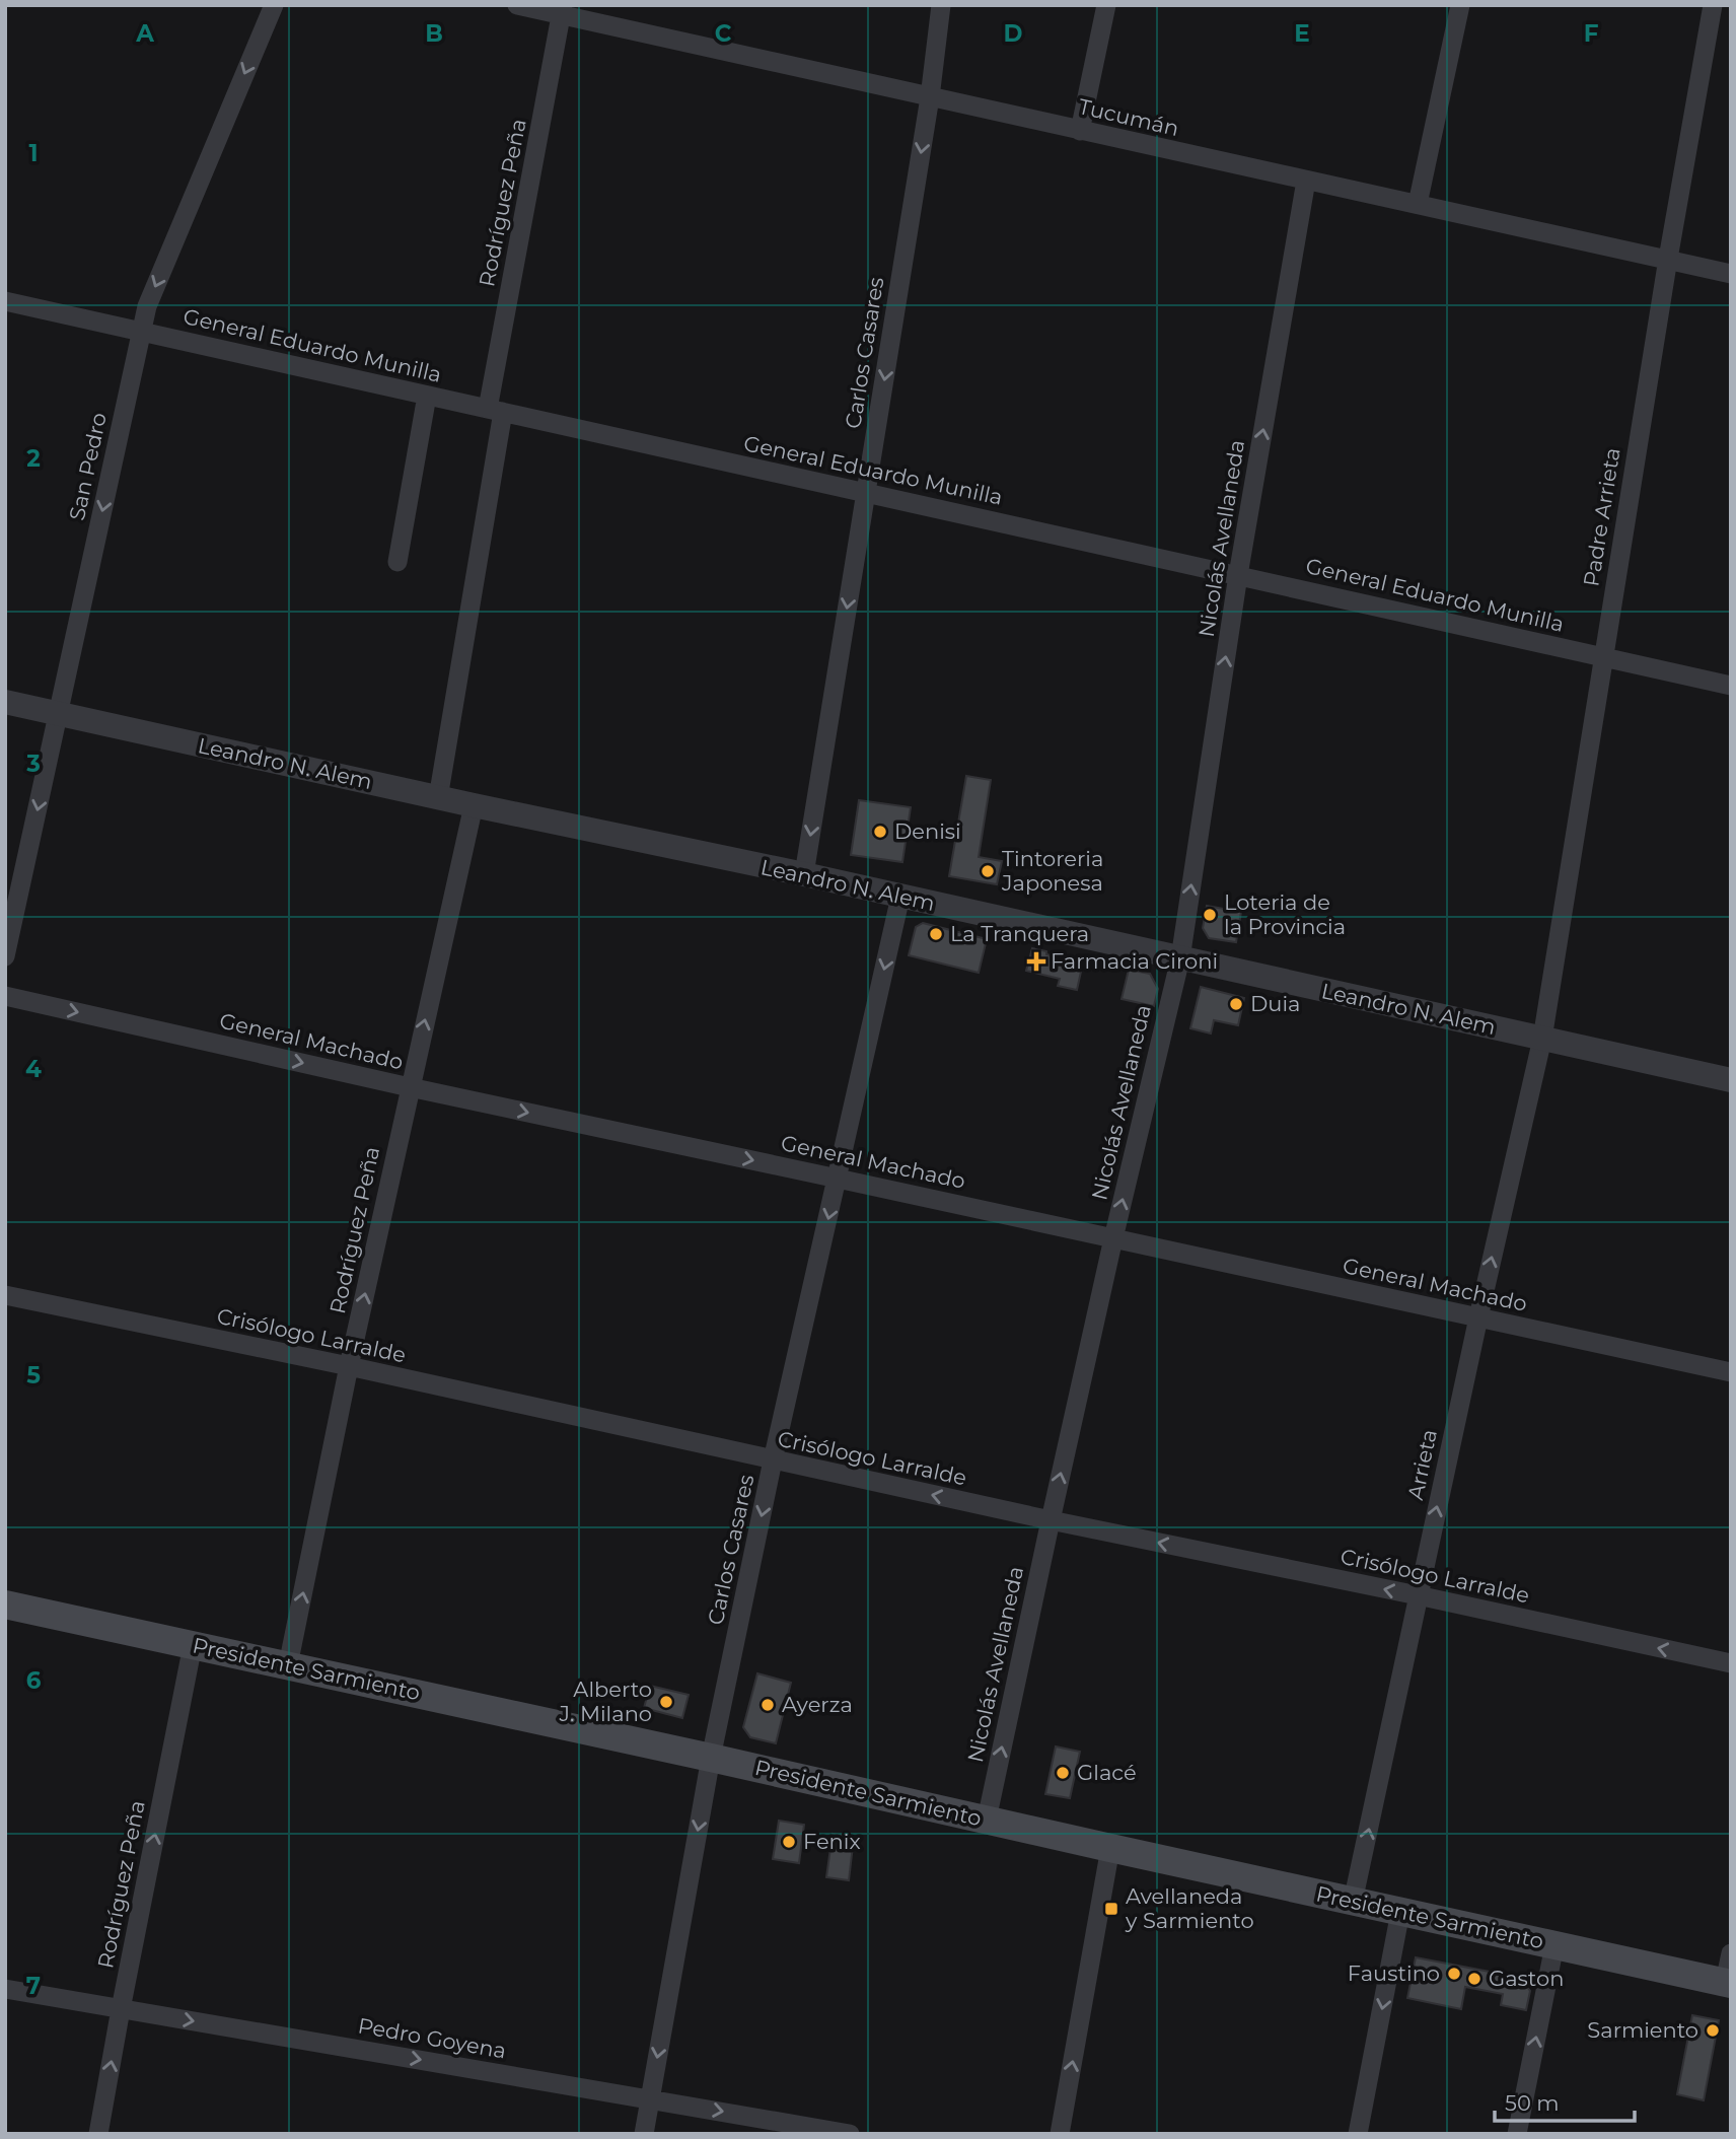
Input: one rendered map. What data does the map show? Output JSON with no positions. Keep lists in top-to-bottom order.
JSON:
{
  "streets": {
    "main road": ["Presidente Sarmiento"],
    "street": [
      "Tucumán",
      "Rodríguez Peña",
      "General Eduardo Munilla",
      "Carlos Casares",
      "San Pedro",
      "Padre Arrieta",
      "Nicolás Avellaneda",
      "Leandro N. Alem",
      "General Machado",
      "Crisólogo Larralde",
      "Arrieta",
      "Pedro Goyena"
    ]
  },
  "crossings": [
    ["Tucumán", "Rodríguez Peña"],
    ["Tucumán", "Carlos Casares"],
    ["Tucumán", "Padre Arrieta"],
    ["Tucumán", "Nicolás Avellaneda"],
    ["Rodríguez Peña", "General Eduardo Munilla"],
    ["Rodríguez Peña", "Leandro N. Alem"],
    ["Rodríguez Peña", "General Machado"],
    ["Rodríguez Peña", "Crisólogo Larralde"],
    ["Rodríguez Peña", "Presidente Sarmiento"],
    ["Rodríguez Peña", "Pedro Goyena"],
    ["General Eduardo Munilla", "Carlos Casares"],
    ["General Eduardo Munilla", "San Pedro"],
    ["General Eduardo Munilla", "Padre Arrieta"],
    ["General Eduardo Munilla", "Nicolás Avellaneda"],
    ["Carlos Casares", "Leandro N. Alem"],
    ["Carlos Casares", "General Machado"],
    ["Carlos Casares", "Crisólogo Larralde"],
    ["Carlos Casares", "Presidente Sarmiento"],
    ["Carlos Casares", "Pedro Goyena"],
    ["San Pedro", "Leandro N. Alem"],
    ["Padre Arrieta", "Leandro N. Alem"],
    ["Padre Arrieta", "Arrieta"],
    ["Nicolás Avellaneda", "Leandro N. Alem"],
    ["Nicolás Avellaneda", "General Machado"],
    ["Nicolás Avellaneda", "Crisólogo Larralde"],
    ["Nicolás Avellaneda", "Presidente Sarmiento"],
    ["Leandro N. Alem", "Arrieta"],
    ["General Machado", "Arrieta"],
    ["Crisólogo Larralde", "Arrieta"],
    ["Arrieta", "Presidente Sarmiento"]
  ],
  "one_way": [
    "Rodríguez Peña",
    "Carlos Casares",
    "San Pedro",
    "Nicolás Avellaneda",
    "General Machado",
    "Crisólogo Larralde",
    "Arrieta",
    "Pedro Goyena"
  ],
  "places": {
    "other": [
      "Denisi",
      "Tintoreria Japonesa",
      "Loteria de la Provincia",
      "La Tranquera",
      "Duia",
      "Alberto J. Milano",
      "Ayerza",
      "Glacé",
      "Fenix",
      "Faustino",
      "Gaston",
      "Sarmiento"
    ],
    "health": ["Farmacia Cironi"],
    "transit": ["Avellaneda y Sarmiento"]
  },
  "scale_bar": "50 m",
  "grid": {
    "columns": [
      "A",
      "B",
      "C",
      "D",
      "E",
      "F"
    ],
    "rows": [
      "1",
      "2",
      "3",
      "4",
      "5",
      "6",
      "7"
    ]
  }
}
